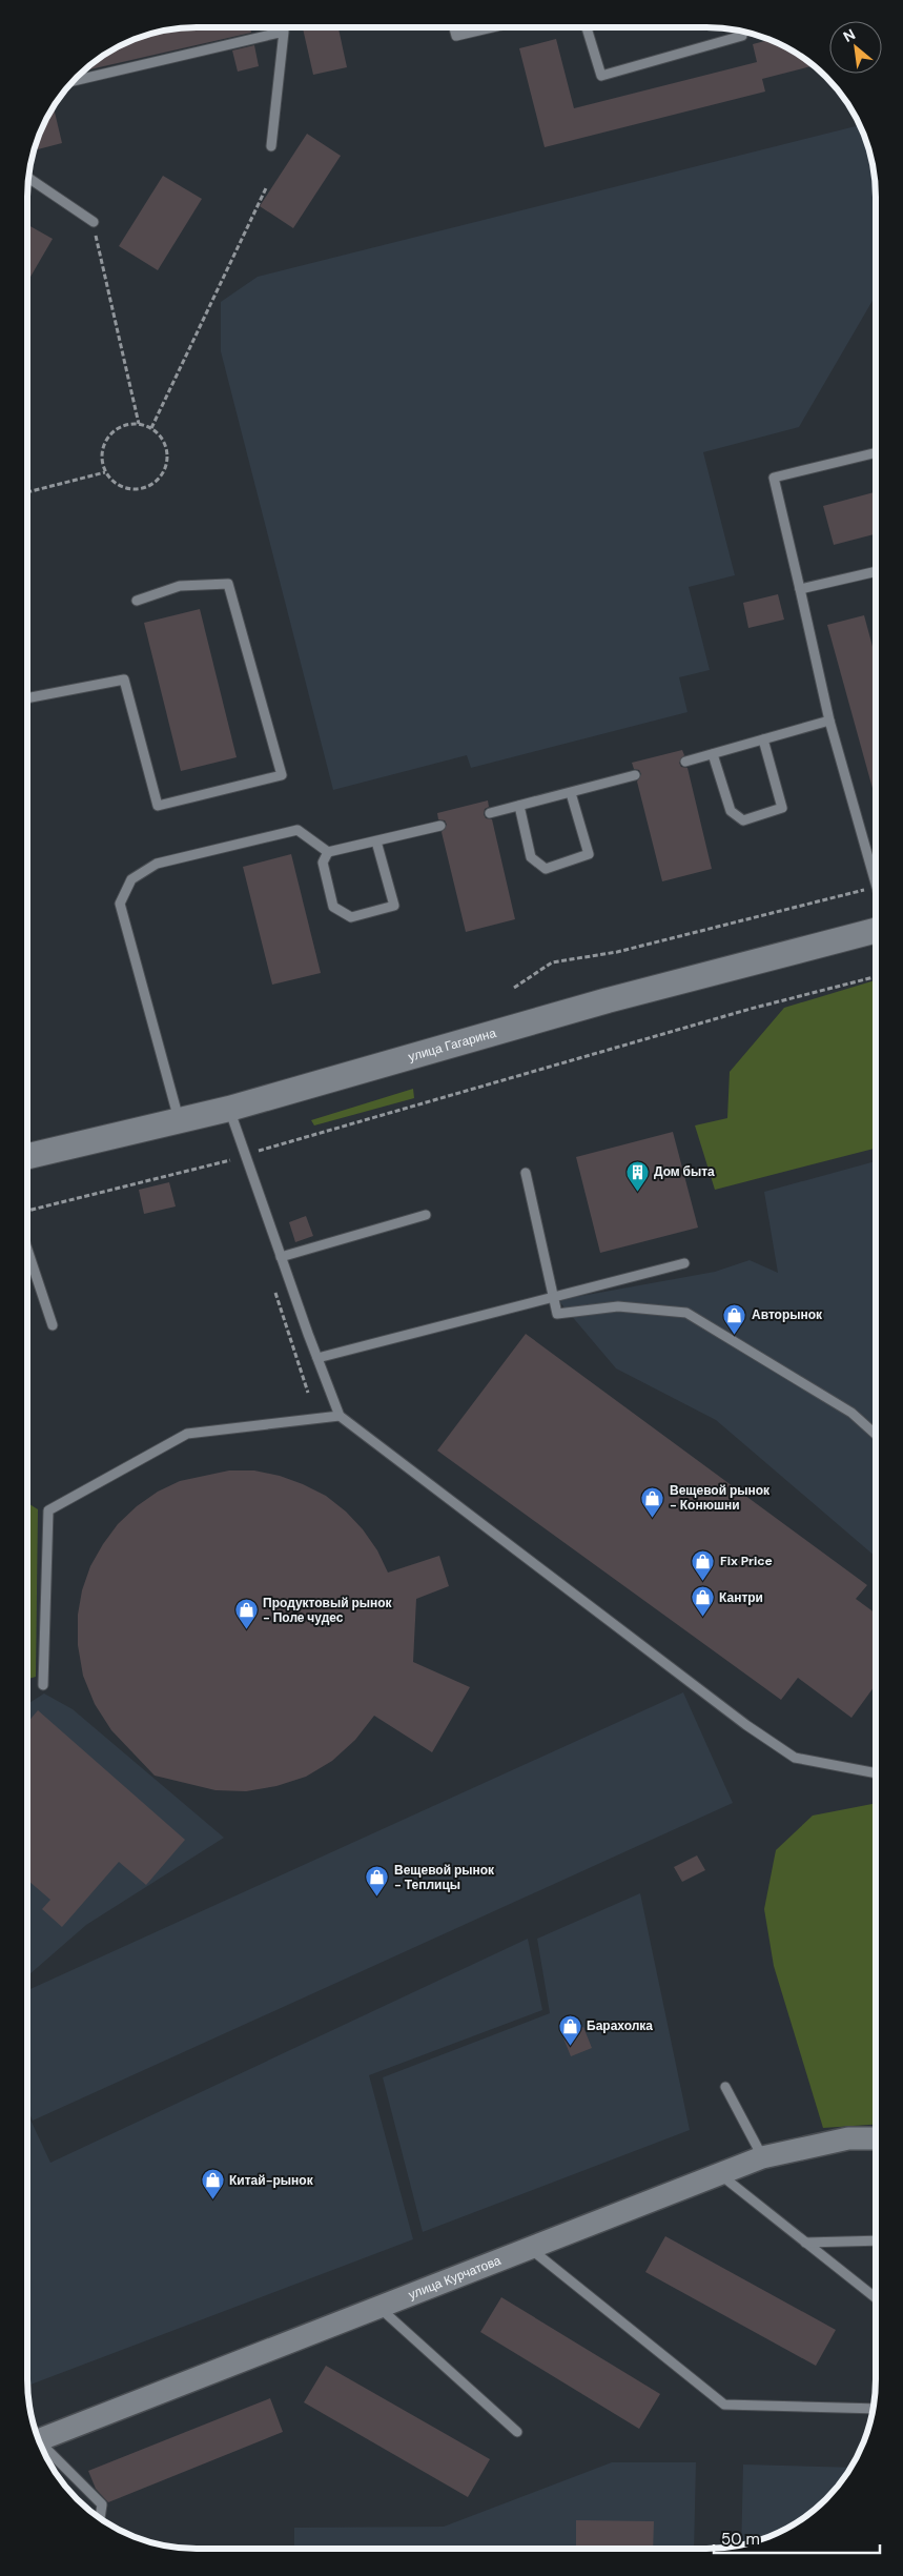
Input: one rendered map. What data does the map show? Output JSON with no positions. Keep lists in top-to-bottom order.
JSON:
{
  "streets": {
    "main road": ["улица Гагарина"],
    "street": ["улица Курчатова"]
  },
  "places": {
    "building": ["Дом быта"],
    "shop": [
      "Авторынок",
      "Вещевой рынок - Конюшни",
      "Fix Price",
      "Кантри",
      "Продуктовый рынок - Поле чудес",
      "Вещевой рынок - Теплицы",
      "Барахолка",
      "Китай-рынок"
    ]
  },
  "scale_bar": "50 m",
  "north": "top left"
}
